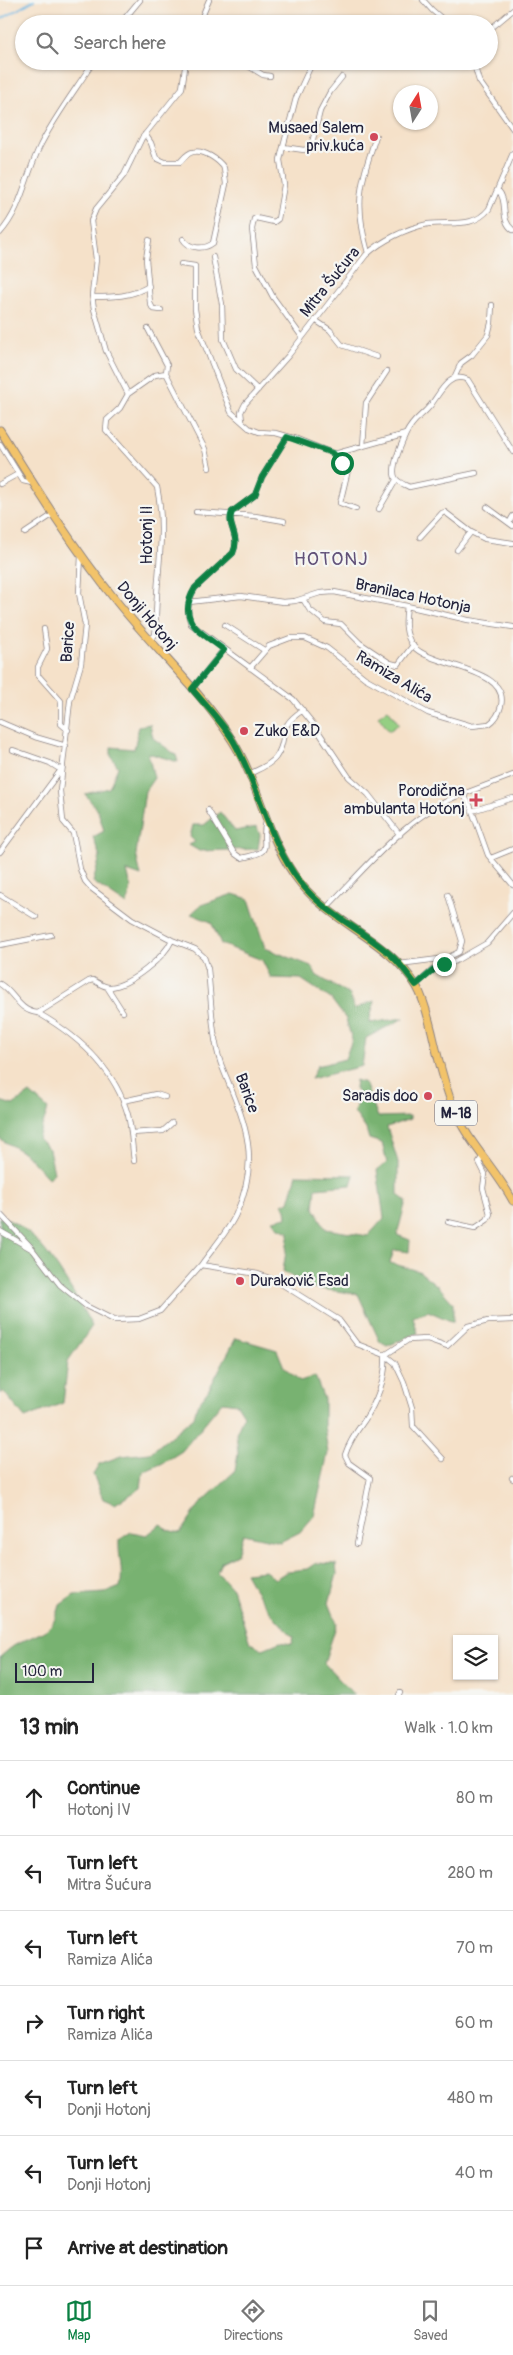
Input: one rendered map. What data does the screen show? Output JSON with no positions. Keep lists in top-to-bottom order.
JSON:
{
  "streets": {
    "main road": ["Donji Hotonj", "M-18"],
    "street": [
      "Mitra Šućura",
      "Hotonj II",
      "Branilaca Hotonja",
      "Barice",
      "Ramiza Alića"
    ]
  },
  "crossings": [
    ["Hotonj II", "Donji Hotonj"],
    ["Donji Hotonj", "Barice"],
    ["Donji Hotonj", "M-18"]
  ],
  "districts": ["HOTONJ"],
  "places": {
    "other": [
      "Musaed Salem priv.kuća",
      "Zuko E&D",
      "Saradis doo",
      "Duraković Esad"
    ],
    "health": ["Porodična ambulanta Hotonj"]
  },
  "scale_bar": "100 m",
  "north": "top",
  "page": {
    "search": "Search here",
    "scale": "100 m",
    "heading": ["13 min", "Walk · 1.0 km"],
    "list": [
      ["Continue", "Hotonj IV", "80 m"],
      ["Turn left", "Mitra Šućura", "280 m"],
      ["Turn left", "Ramiza Alića", "70 m"],
      ["Turn right", "Ramiza Alića", "60 m"],
      ["Turn left", "Donji Hotonj", "480 m"],
      ["Turn left", "Donji Hotonj", "40 m"],
      "Arrive at destination"
    ],
    "nav": ["Map", "Directions", "Saved"]
  }
}
